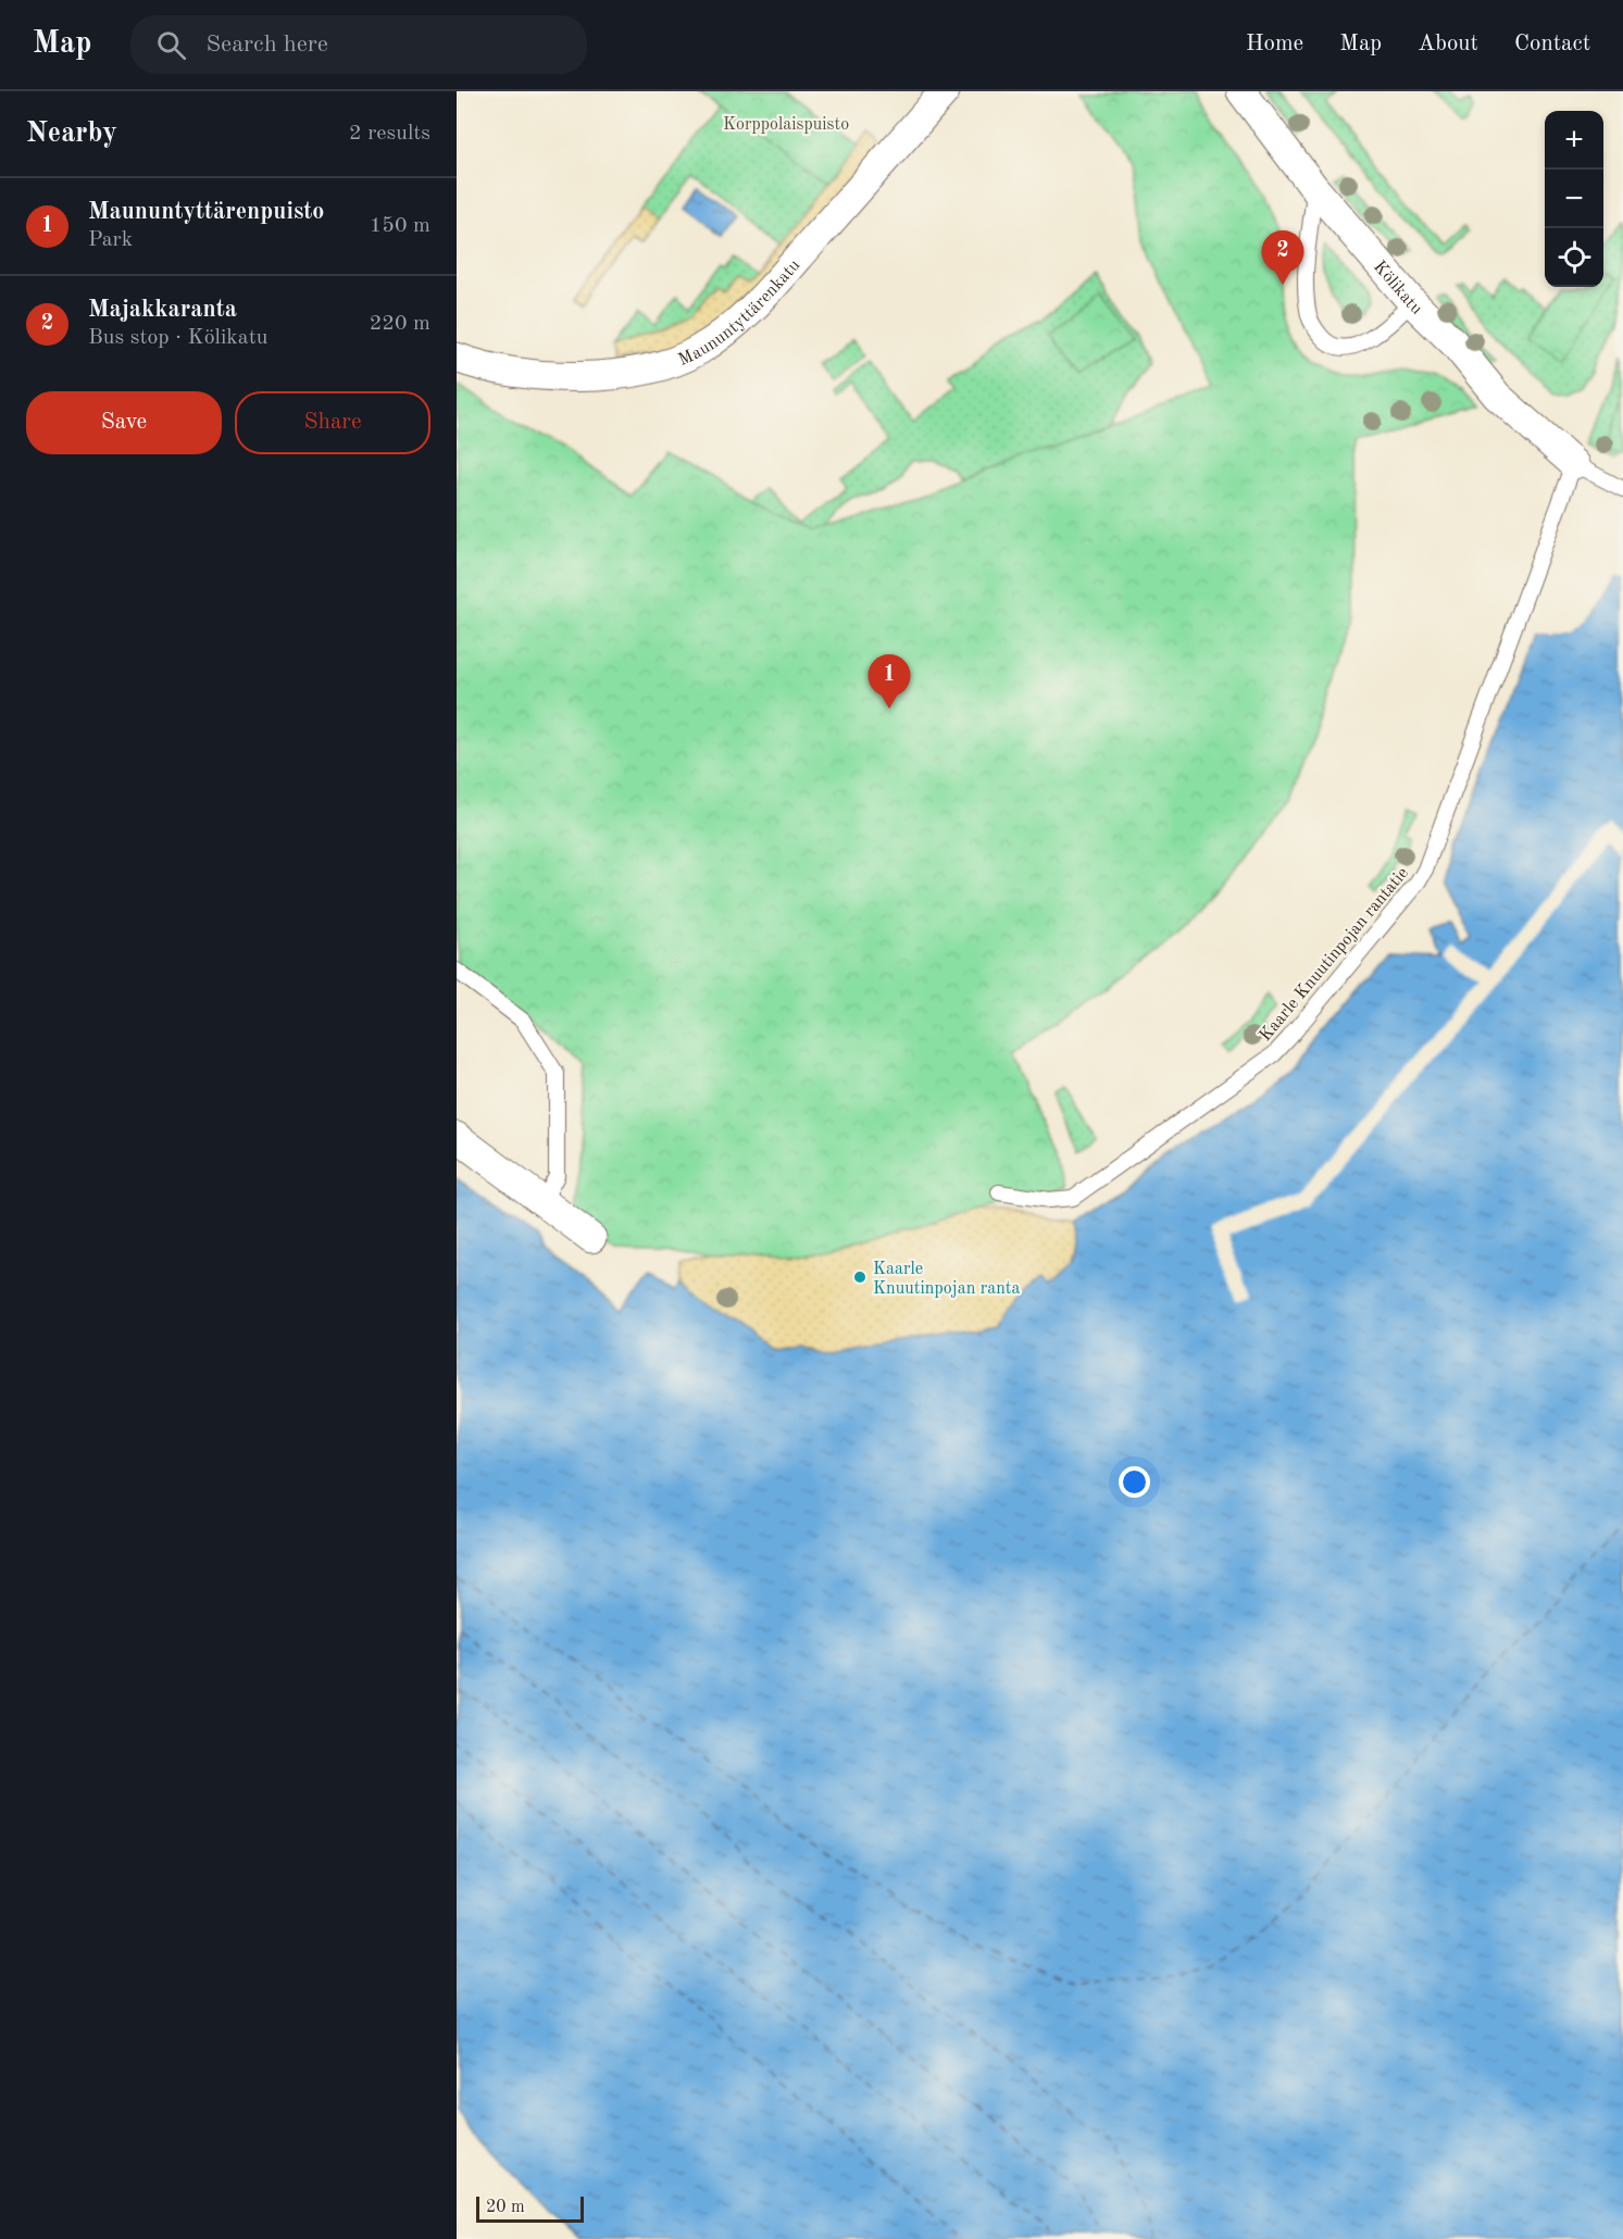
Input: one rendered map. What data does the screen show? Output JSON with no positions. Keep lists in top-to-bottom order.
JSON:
{
  "streets": {
    "street": ["Kölikatu", "Maununtyttärenkatu"],
    "lane": ["Kaarle Knuutinpojan rantatie"]
  },
  "crossings": [
    ["Kölikatu", "Kaarle Knuutinpojan rantatie"]
  ],
  "parks": ["Korppolaispuisto"],
  "places": ["Kaarle Knuutinpojan ranta"],
  "scale_bar": "20 m",
  "page": {
    "header": "Map",
    "search": "Search here",
    "nav": [
      "Home",
      "Map",
      "About",
      "Contact"
    ],
    "heading": ["Nearby", "2 results"],
    "map_buttons": ["+", "−"],
    "list": [
      {
        "mark": "1",
        "name": "Maununtyttärenpuisto",
        "note": "Park",
        "value": "150 m"
      },
      {
        "mark": "2",
        "name": "Majakkaranta",
        "note": "Bus stop · Kölikatu",
        "value": "220 m"
      }
    ],
    "pins": ["2", "1"],
    "buttons": ["Save", "Share"],
    "scale": "20 m"
  }
}
